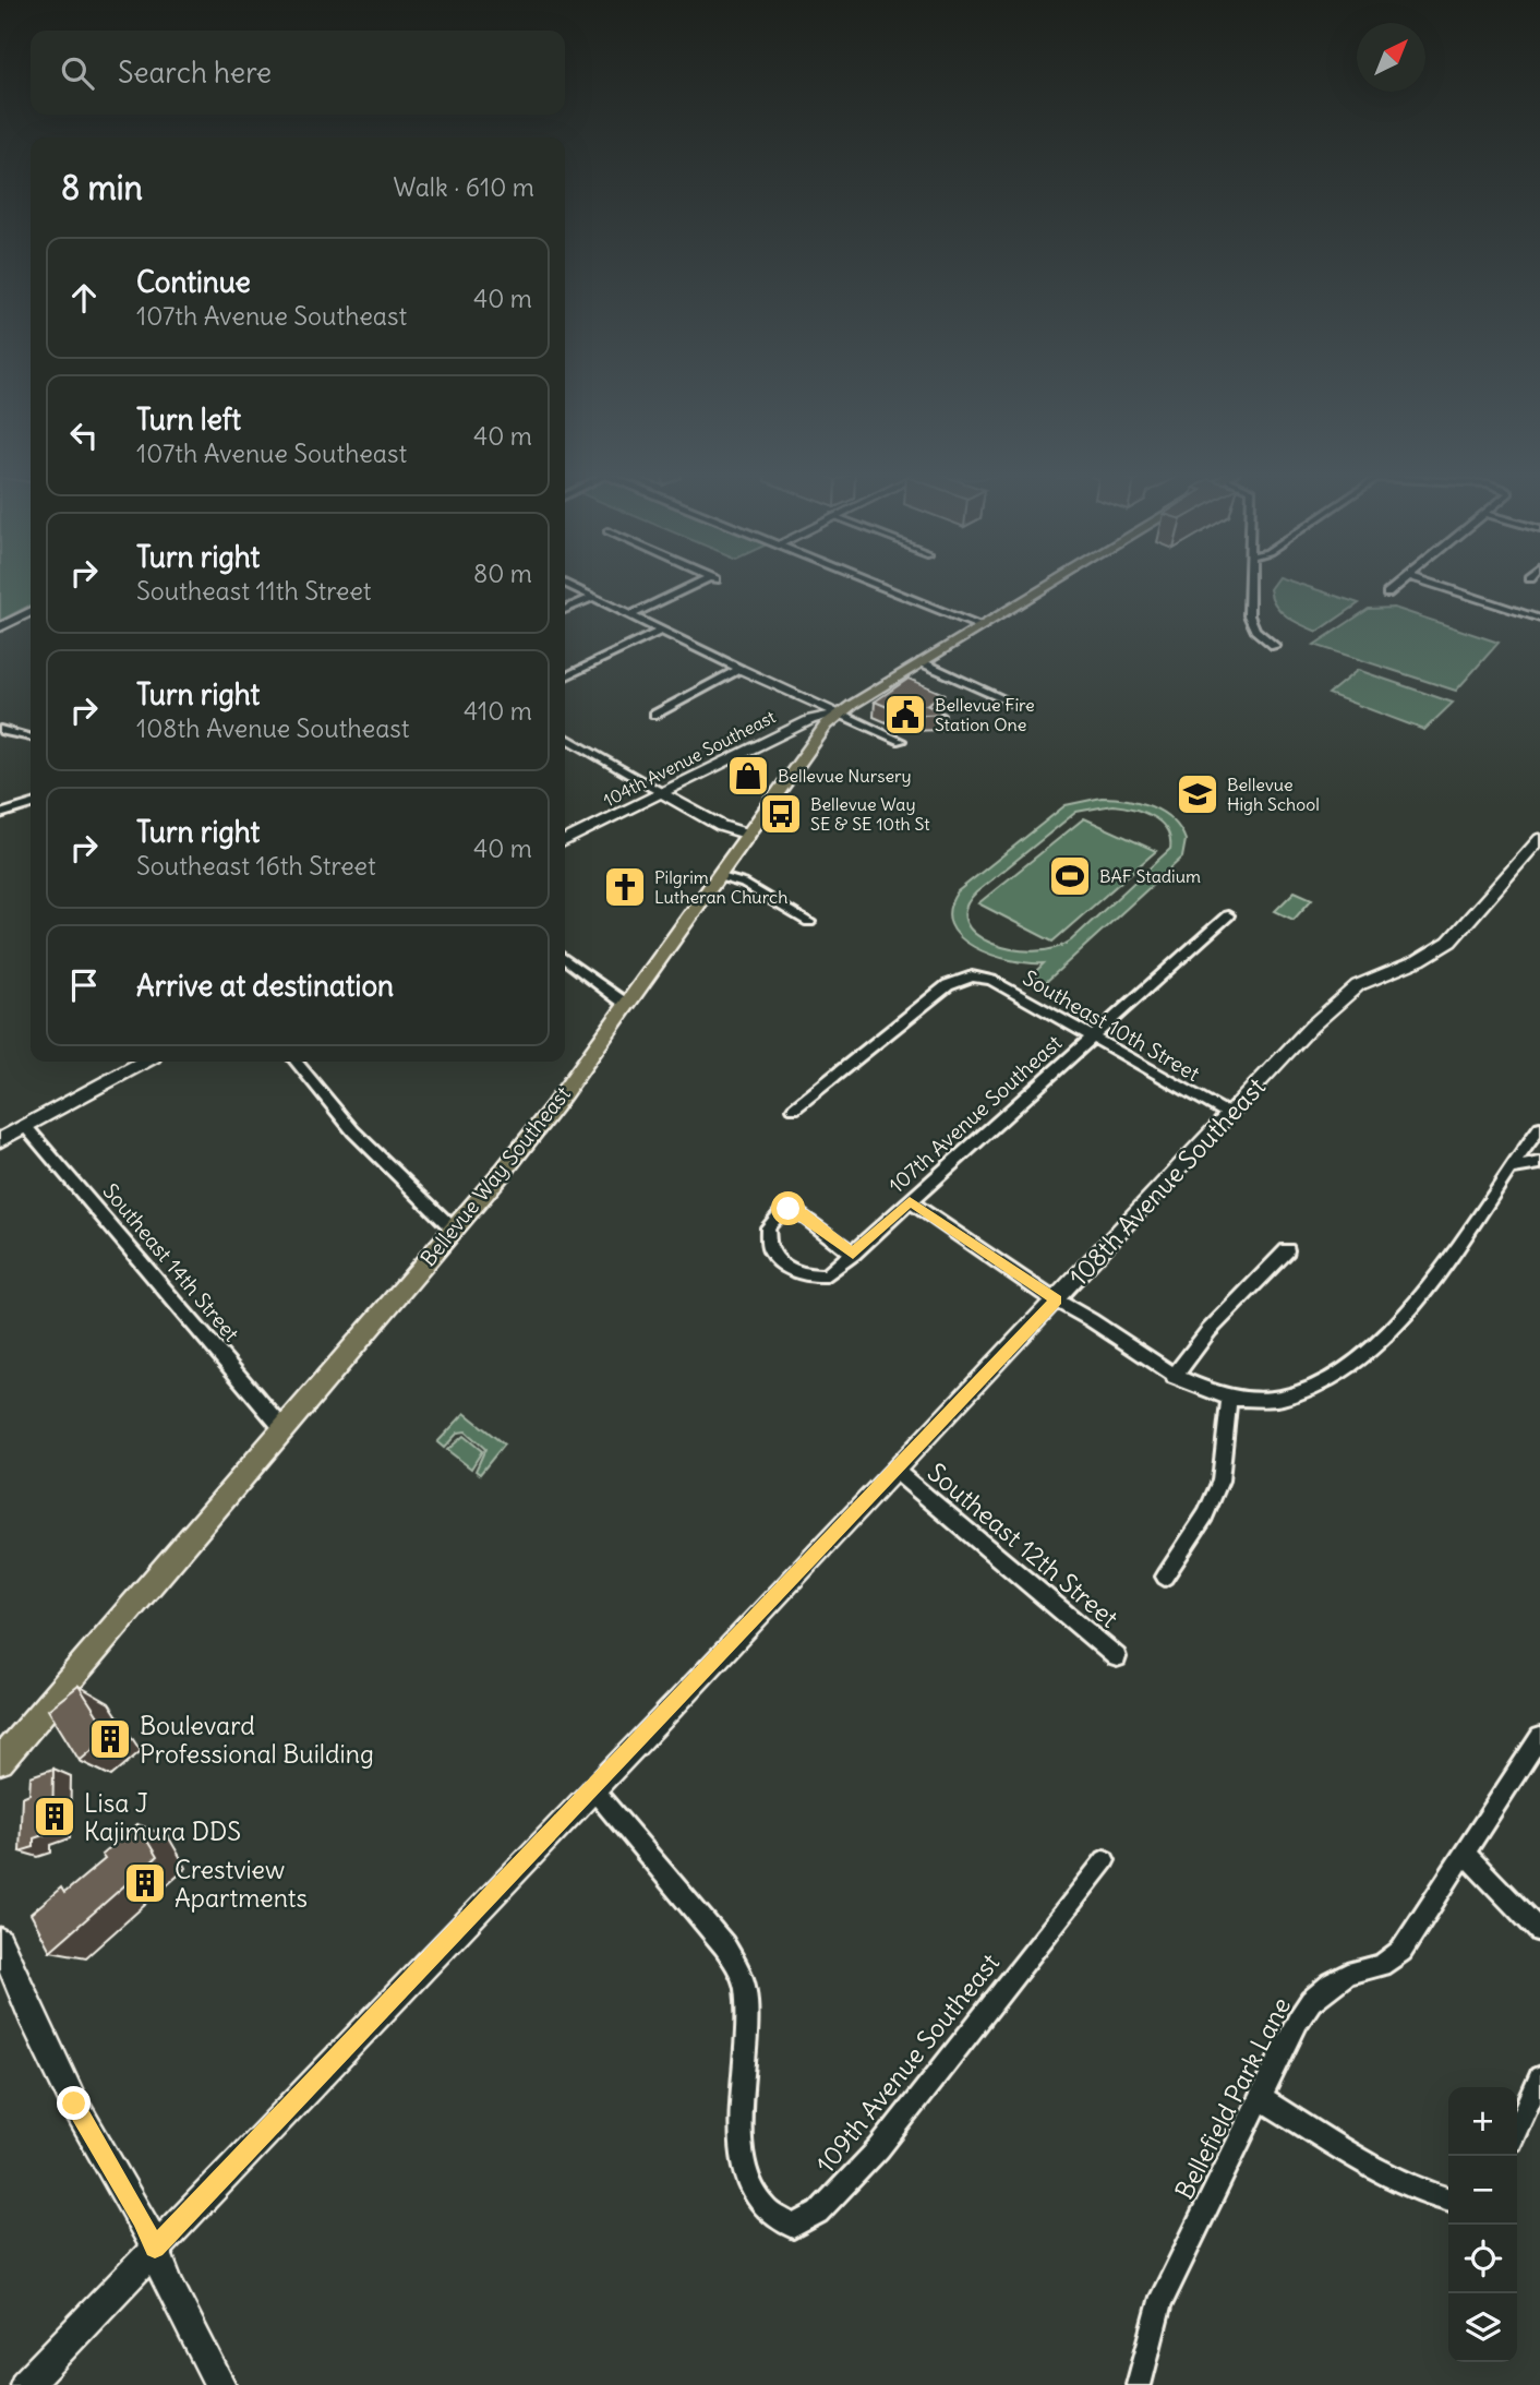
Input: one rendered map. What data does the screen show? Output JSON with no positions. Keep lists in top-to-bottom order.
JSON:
{
  "streets": {
    "main road": ["Bellevue Way Southeast"],
    "street": [
      "104th Avenue Southeast",
      "Southeast 10th Street",
      "107th Avenue Southeast",
      "108th Avenue Southeast",
      "Southeast 14th Street",
      "Southeast 12th Street",
      "109th Avenue Southeast",
      "Bellefield Park Lane"
    ]
  },
  "crossings": [
    ["104th Avenue Southeast", "Bellevue Way Southeast"],
    ["Southeast 10th Street", "107th Avenue Southeast"],
    ["Southeast 10th Street", "108th Avenue Southeast"],
    ["Bellevue Way Southeast", "Southeast 14th Street"],
    ["108th Avenue Southeast", "Southeast 12th Street"]
  ],
  "places": {
    "public building": ["Bellevue Fire Station One"],
    "shop": ["Bellevue Nursery"],
    "school or university": ["Bellevue High School"],
    "bus stop": ["Bellevue Way SE & SE 10th St"],
    "sports": ["BAF Stadium"],
    "church": ["Pilgrim Lutheran Church"],
    "building": ["Boulevard Professional Building", "Lisa J Kajimura DDS", "Crestview Apartments"]
  },
  "north": "top right",
  "page": {
    "search": "Search here",
    "heading": ["8 min", "Walk · 610 m"],
    "list": [
      ["Continue", "107th Avenue Southeast", "40 m"],
      ["Turn left", "107th Avenue Southeast", "40 m"],
      ["Turn right", "Southeast 11th Street", "80 m"],
      ["Turn right", "108th Avenue Southeast", "410 m"],
      ["Turn right", "Southeast 16th Street", "40 m"],
      "Arrive at destination"
    ],
    "map_buttons": ["+", "−"]
  }
}
